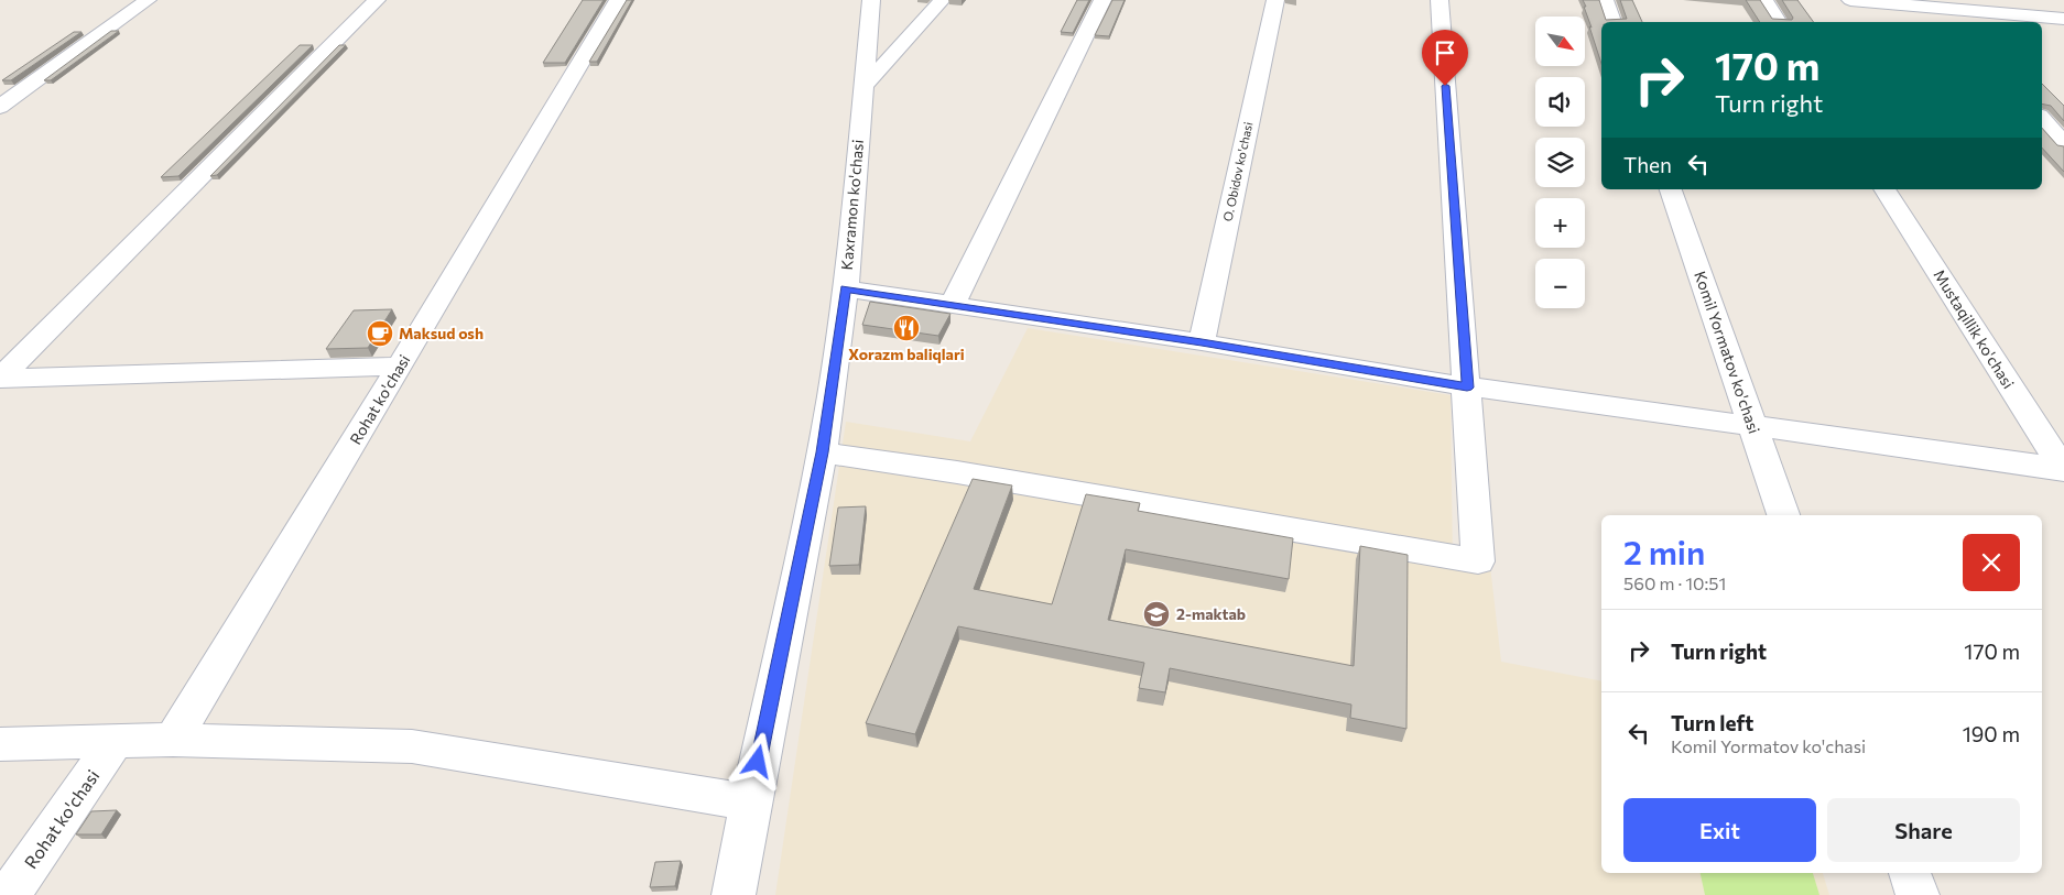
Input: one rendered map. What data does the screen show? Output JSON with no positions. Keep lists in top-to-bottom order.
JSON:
{
  "streets": {
    "street": [
      "O. Obidov ko'chasi",
      "Kaxramon ko'chasi",
      "Mustaqillik ko'chasi",
      "Komil Yormatov ko'chasi",
      "Rohat ko'chasi"
    ]
  },
  "places": {
    "restaurant": ["Xorazm baliqlari"],
    "cafe": ["Maksud osh"],
    "school or university": ["2-maktab"]
  },
  "north": "bottom right",
  "page": {
    "map_buttons": ["+", "−"],
    "turn": ["170 m", "Turn right"],
    "then": "Then",
    "heading": ["2 min", "560 m · 10:51"],
    "list": [
      {
        "name": "Turn right",
        "value": "170 m"
      },
      {
        "name": "Turn left",
        "note": "Komil Yormatov ko'chasi",
        "value": "190 m"
      }
    ],
    "buttons": ["Exit", "Share"]
  }
}
